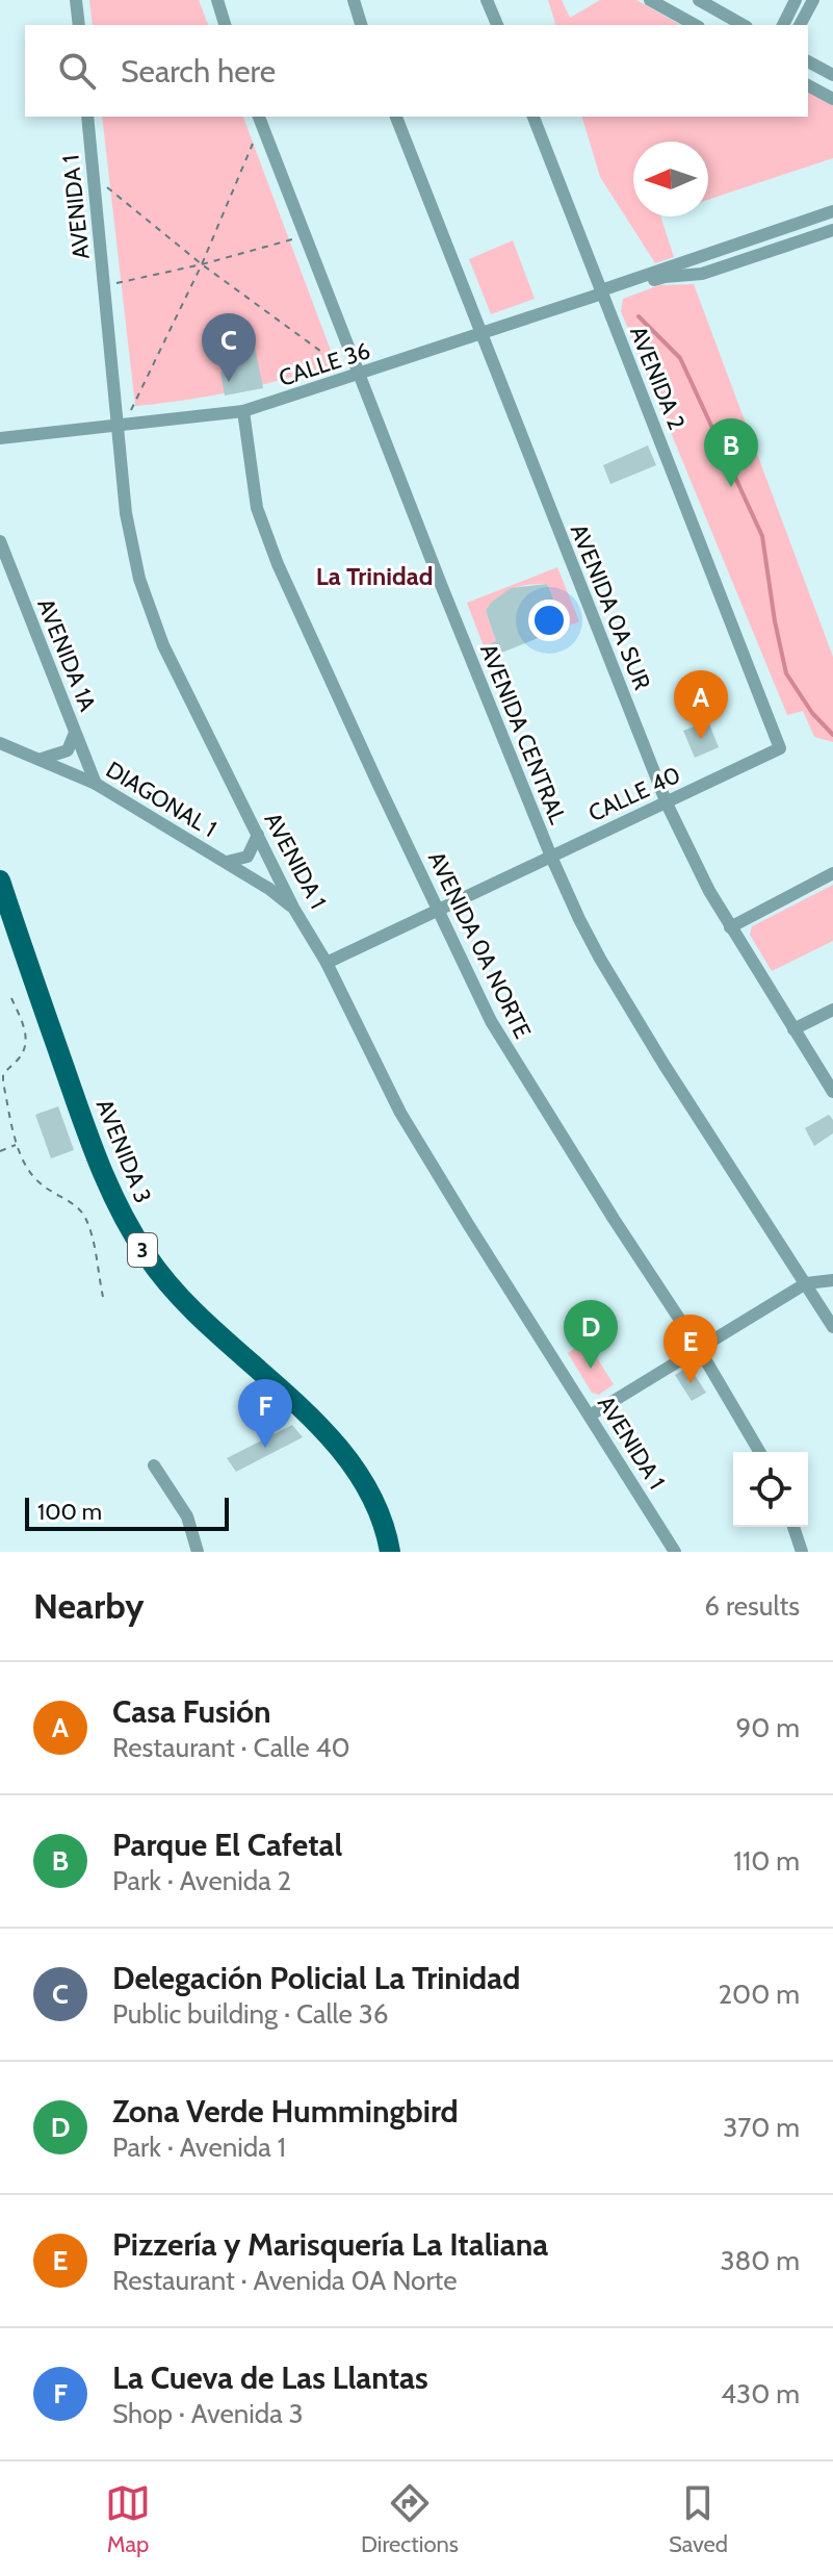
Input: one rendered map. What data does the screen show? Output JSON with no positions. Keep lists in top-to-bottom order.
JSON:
{
  "streets": {
    "main road": ["AVENIDA 3", "3"],
    "street": [
      "AVENIDA 1",
      "CALLE 36",
      "AVENIDA 2",
      "AVENIDA 0A SUR",
      "AVENIDA 1A",
      "AVENIDA CENTRAL",
      "CALLE 40",
      "DIAGONAL 1",
      "AVENIDA 0A NORTE"
    ]
  },
  "crossings": [
    ["AVENIDA 1", "CALLE 36"],
    ["AVENIDA 1", "CALLE 40"],
    ["AVENIDA 1", "DIAGONAL 1"],
    ["CALLE 36", "AVENIDA 2"],
    ["CALLE 36", "AVENIDA 0A SUR"],
    ["CALLE 36", "AVENIDA CENTRAL"],
    ["CALLE 36", "AVENIDA 0A NORTE"],
    ["AVENIDA 2", "CALLE 40"],
    ["AVENIDA 0A SUR", "CALLE 40"],
    ["AVENIDA 1A", "DIAGONAL 1"],
    ["AVENIDA CENTRAL", "CALLE 40"],
    ["CALLE 40", "AVENIDA 0A NORTE"]
  ],
  "districts": ["La Trinidad"],
  "scale_bar": "100 m",
  "north": "left",
  "page": {
    "search": "Search here",
    "pins": [
      "C",
      "B",
      "A",
      "D",
      "E",
      "F"
    ],
    "scale": "100 m",
    "heading": ["Nearby", "6 results"],
    "list": [
      {
        "mark": "A",
        "name": "Casa Fusión",
        "note": "Restaurant · Calle 40",
        "value": "90 m"
      },
      {
        "mark": "B",
        "name": "Parque El Cafetal",
        "note": "Park · Avenida 2",
        "value": "110 m"
      },
      {
        "mark": "C",
        "name": "Delegación Policial La Trinidad",
        "note": "Public building · Calle 36",
        "value": "200 m"
      },
      {
        "mark": "D",
        "name": "Zona Verde Hummingbird",
        "note": "Park · Avenida 1",
        "value": "370 m"
      },
      {
        "mark": "E",
        "name": "Pizzería y Marisquería La Italiana",
        "note": "Restaurant · Avenida 0A Norte",
        "value": "380 m"
      },
      {
        "mark": "F",
        "name": "La Cueva de Las Llantas",
        "note": "Shop · Avenida 3",
        "value": "430 m"
      }
    ],
    "nav": ["Map", "Directions", "Saved"]
  }
}
